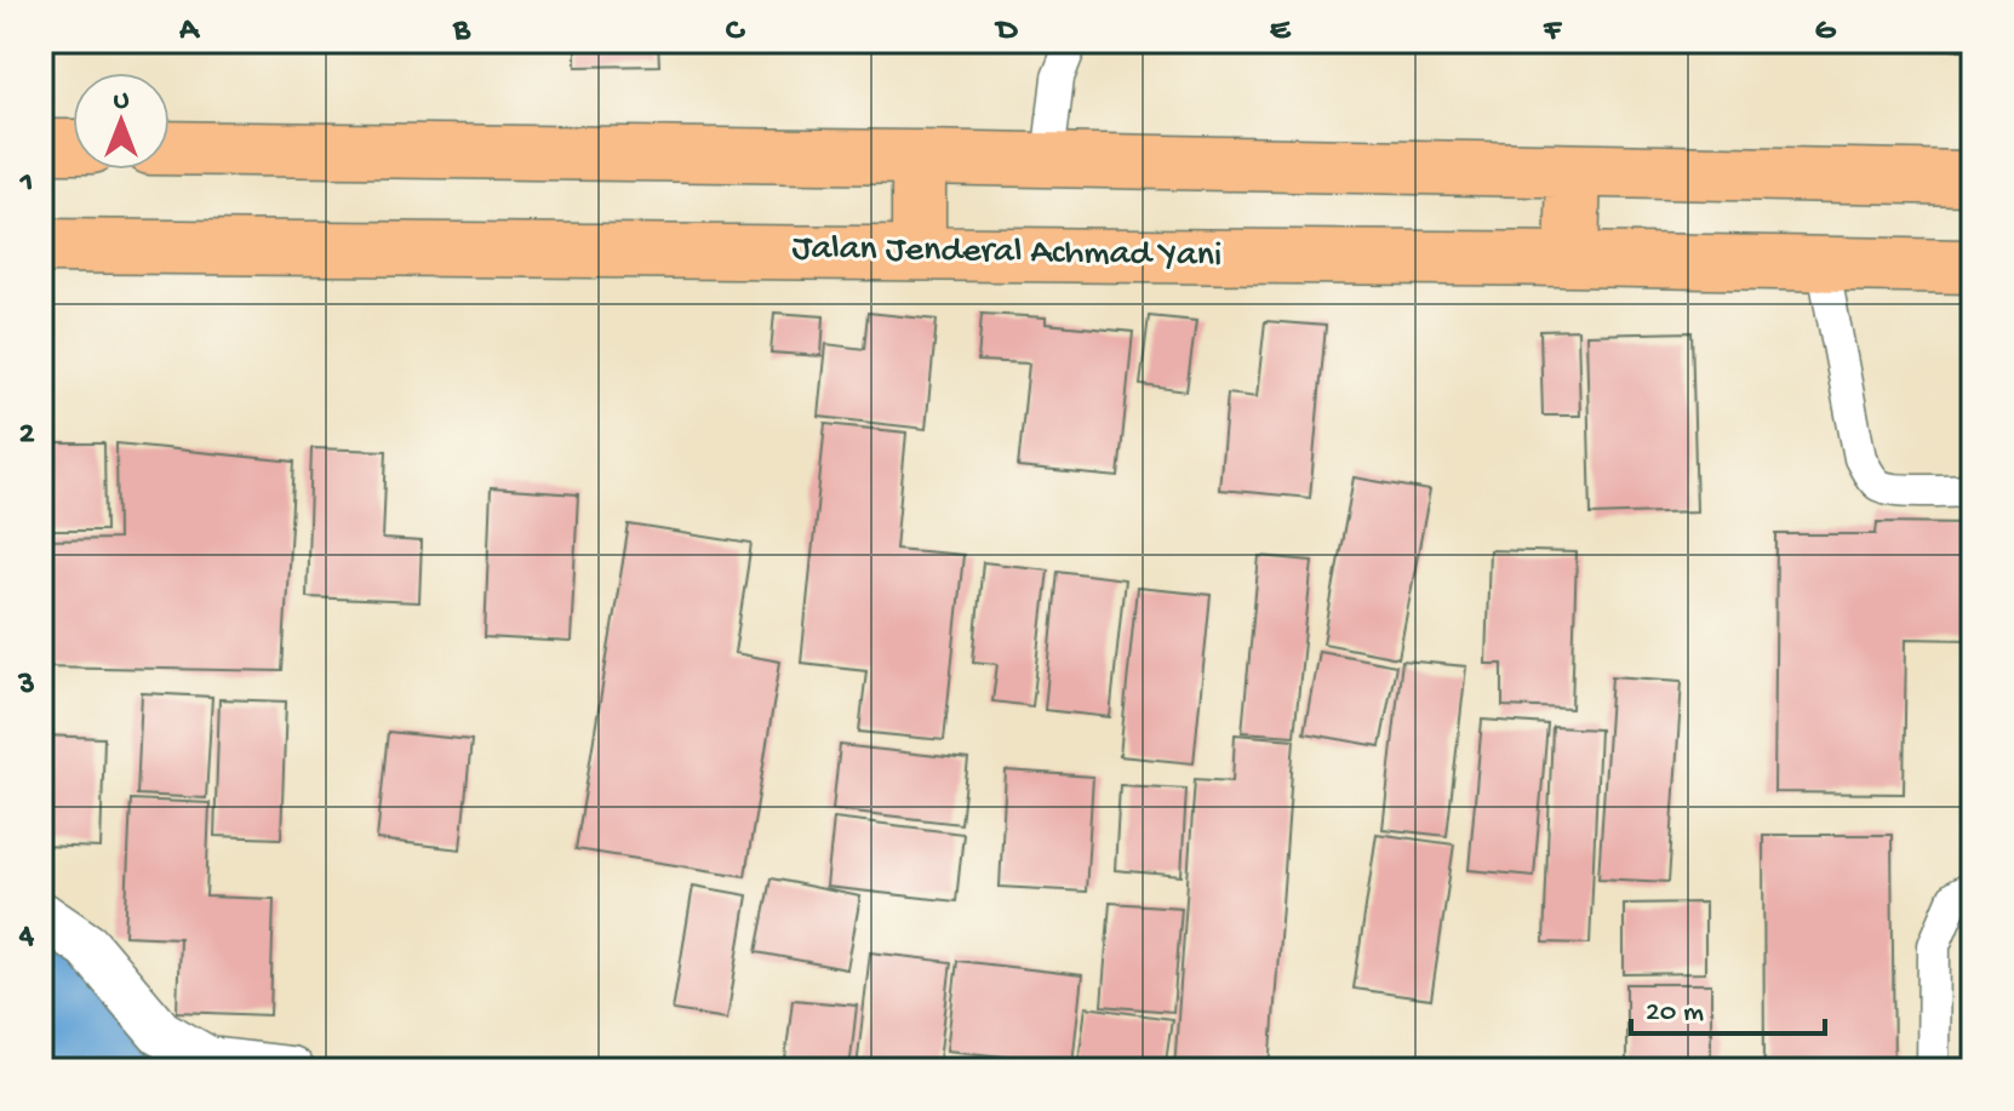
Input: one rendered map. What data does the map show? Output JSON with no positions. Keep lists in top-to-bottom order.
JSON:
{
  "streets": {
    "highway": ["Jalan Jenderal Achmad Yani"]
  },
  "scale_bar": "20 m",
  "north": "top",
  "grid": {
    "columns": [
      "A",
      "B",
      "C",
      "D",
      "E",
      "F",
      "G"
    ],
    "rows": [
      "1",
      "2",
      "3",
      "4"
    ]
  }
}
